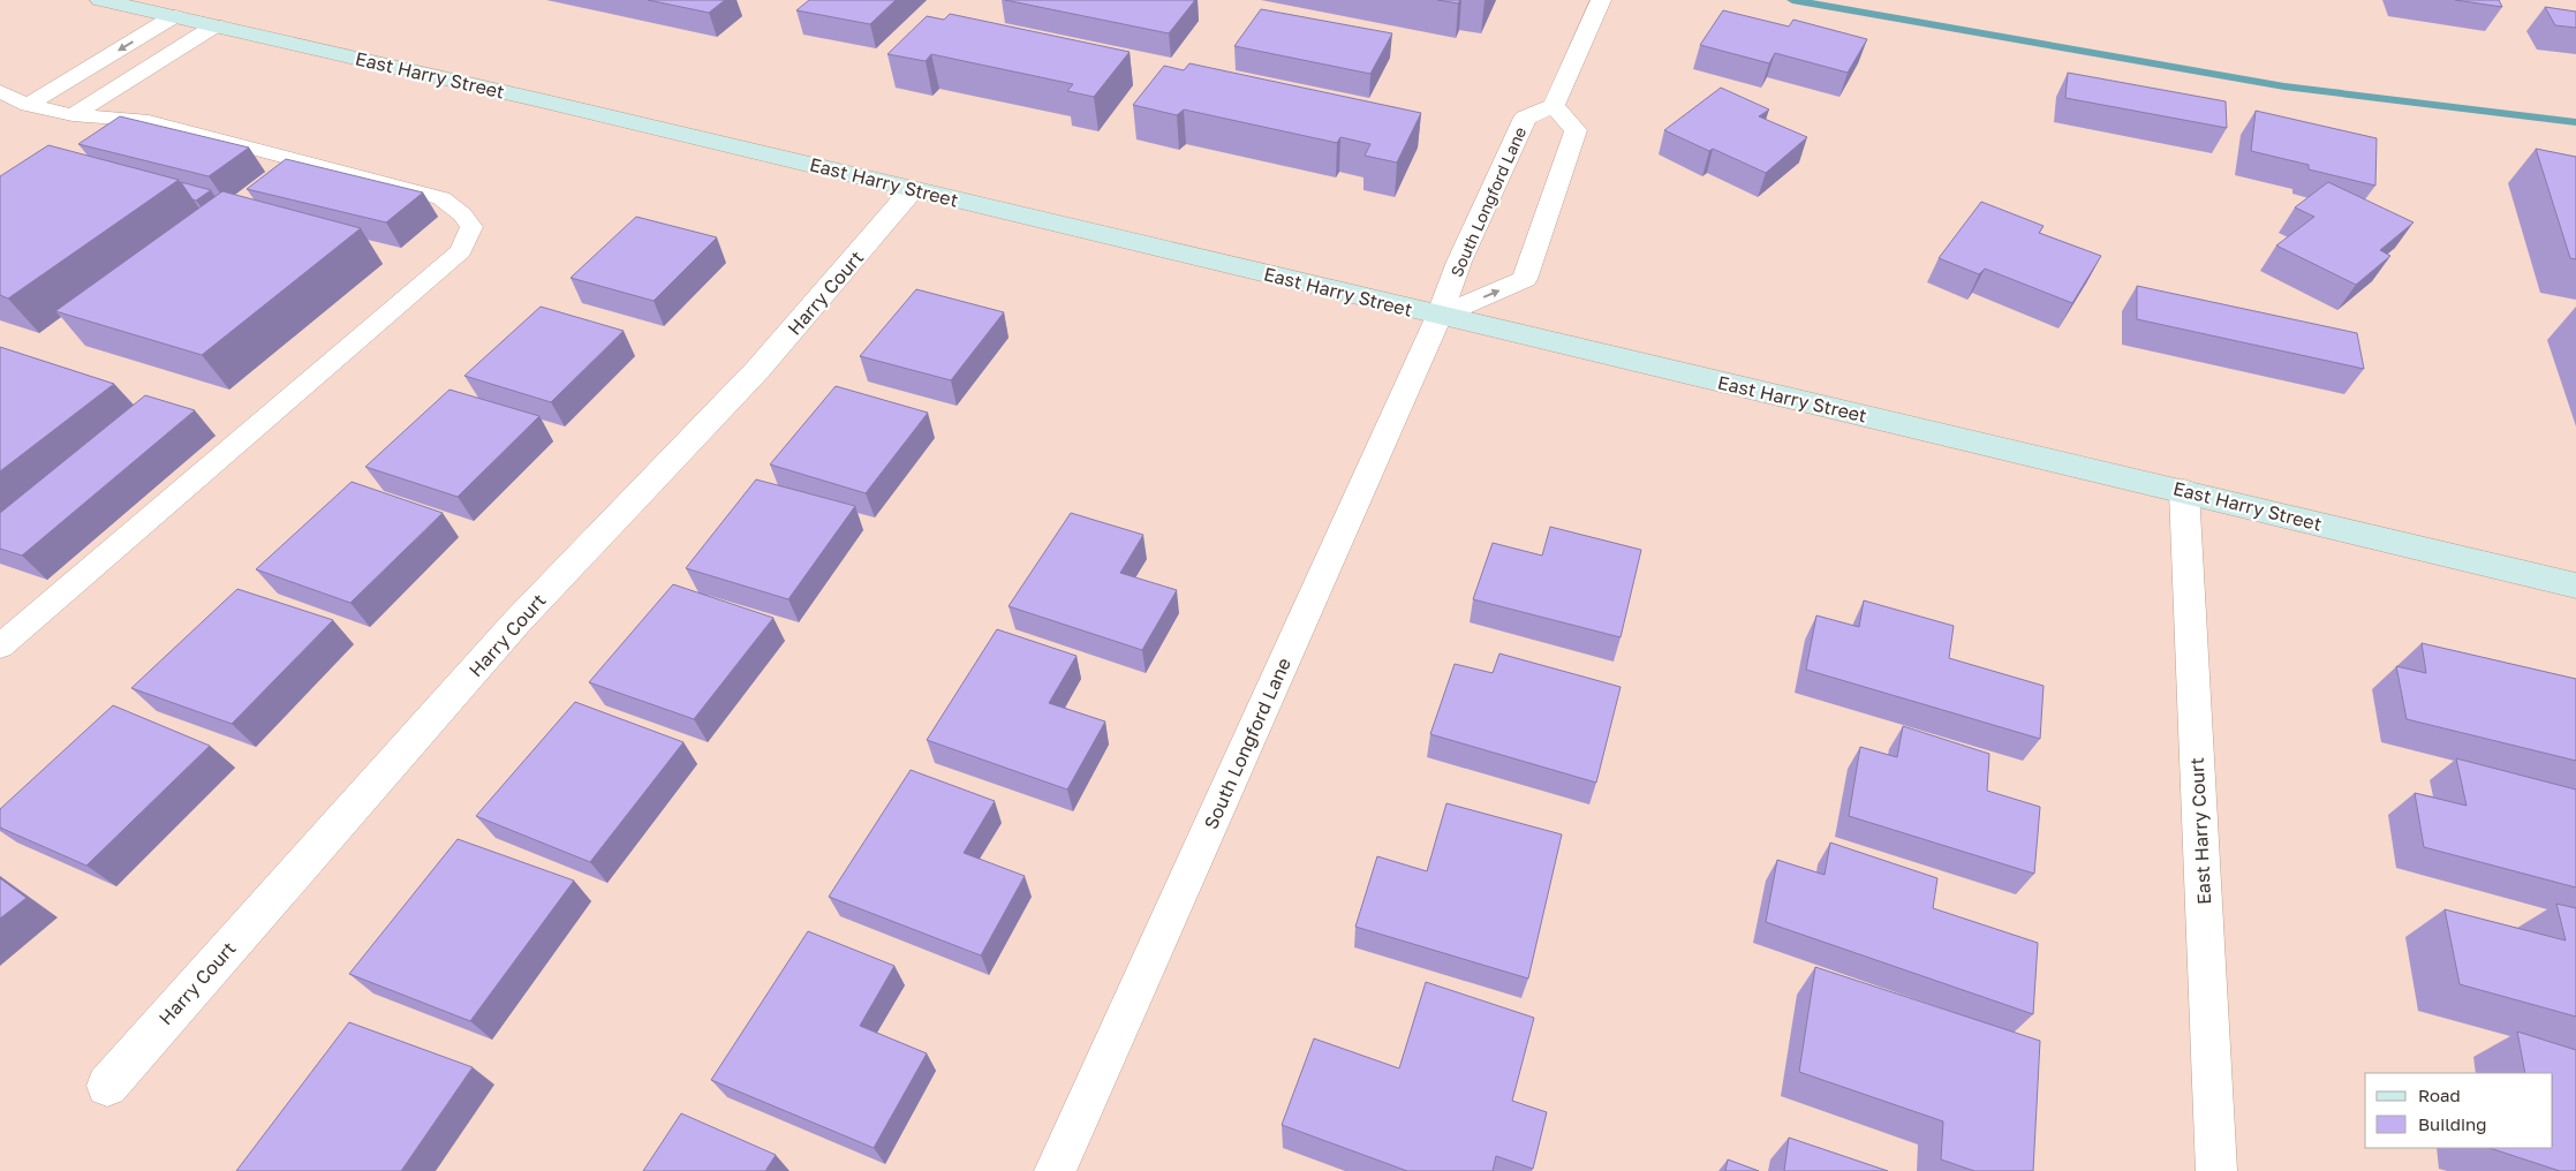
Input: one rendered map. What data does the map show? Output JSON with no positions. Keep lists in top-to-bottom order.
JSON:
{
  "streets": {
    "main road": ["East Harry Street"],
    "street": ["South Longford Lane", "Harry Court", "East Harry Court"]
  },
  "crossings": [
    ["East Harry Street", "South Longford Lane"],
    ["East Harry Street", "Harry Court"],
    ["East Harry Street", "East Harry Court"]
  ],
  "legend": ["Road", "Building"]
}
